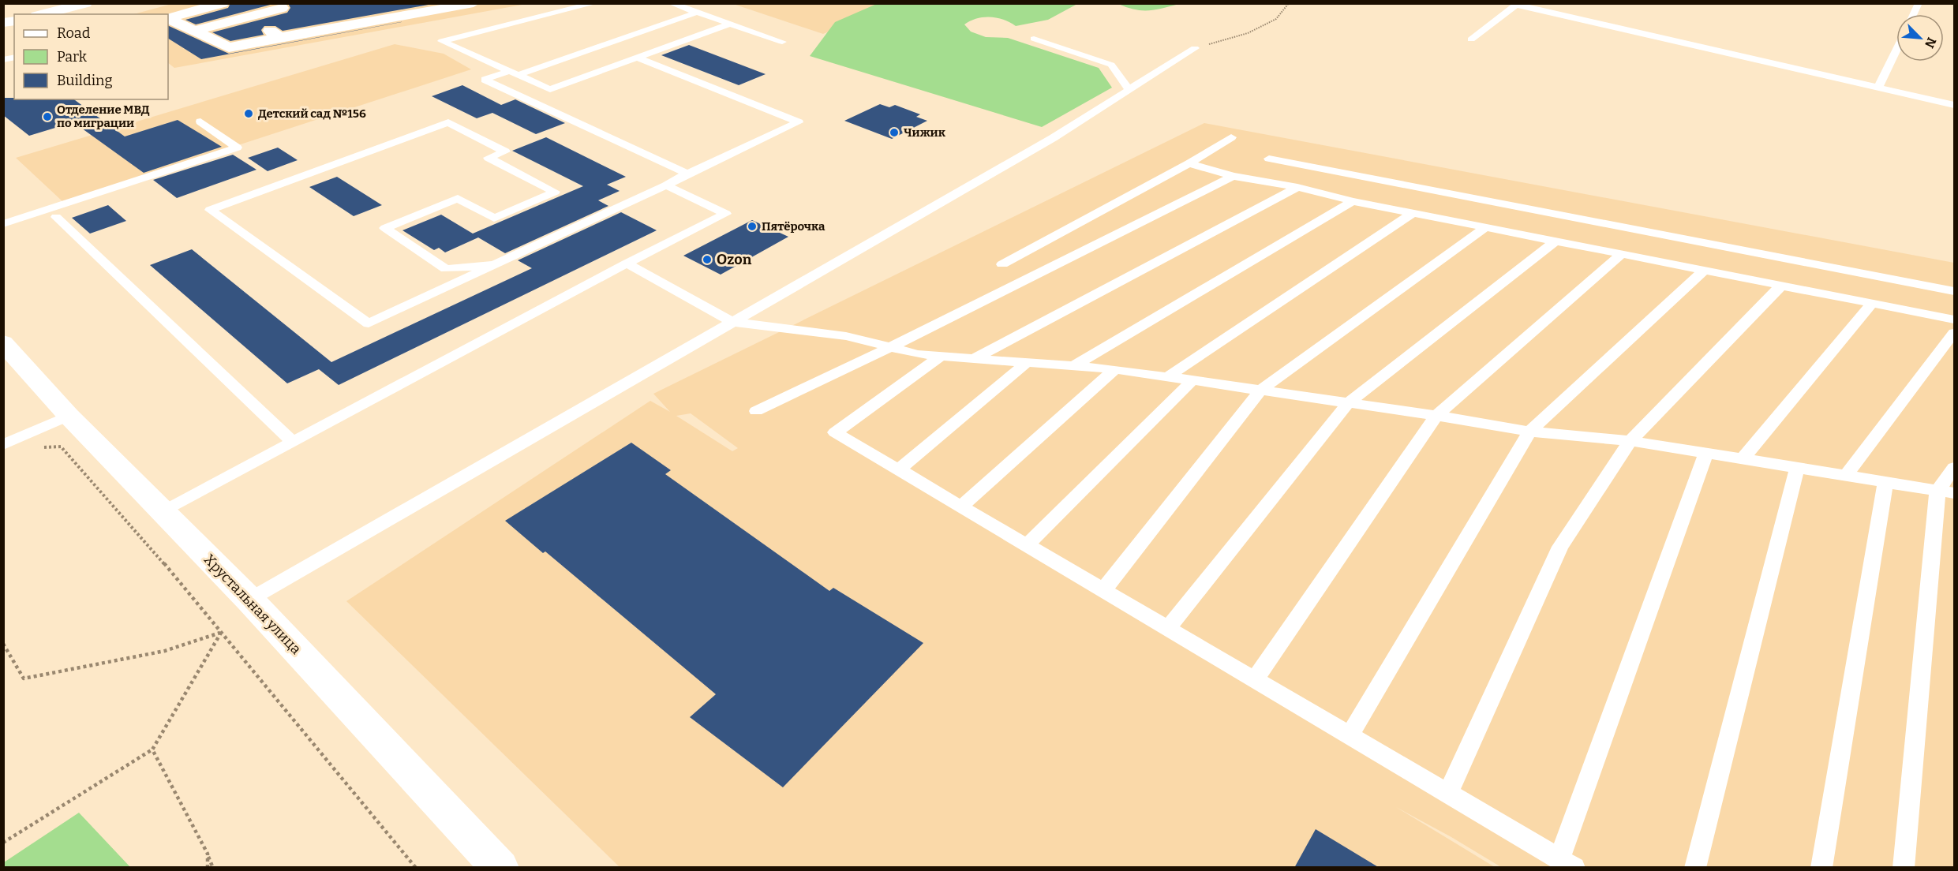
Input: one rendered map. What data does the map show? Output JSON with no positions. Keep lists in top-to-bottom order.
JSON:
{
  "streets": {
    "street": ["Хрустальная улица"]
  },
  "places": [
    "Детский сад №156",
    "Отделение МВД по миграции",
    "Чижик",
    "Пятёрочка",
    "Ozon"
  ],
  "legend": ["Road", "Park", "Building"],
  "north": "bottom right"
}
